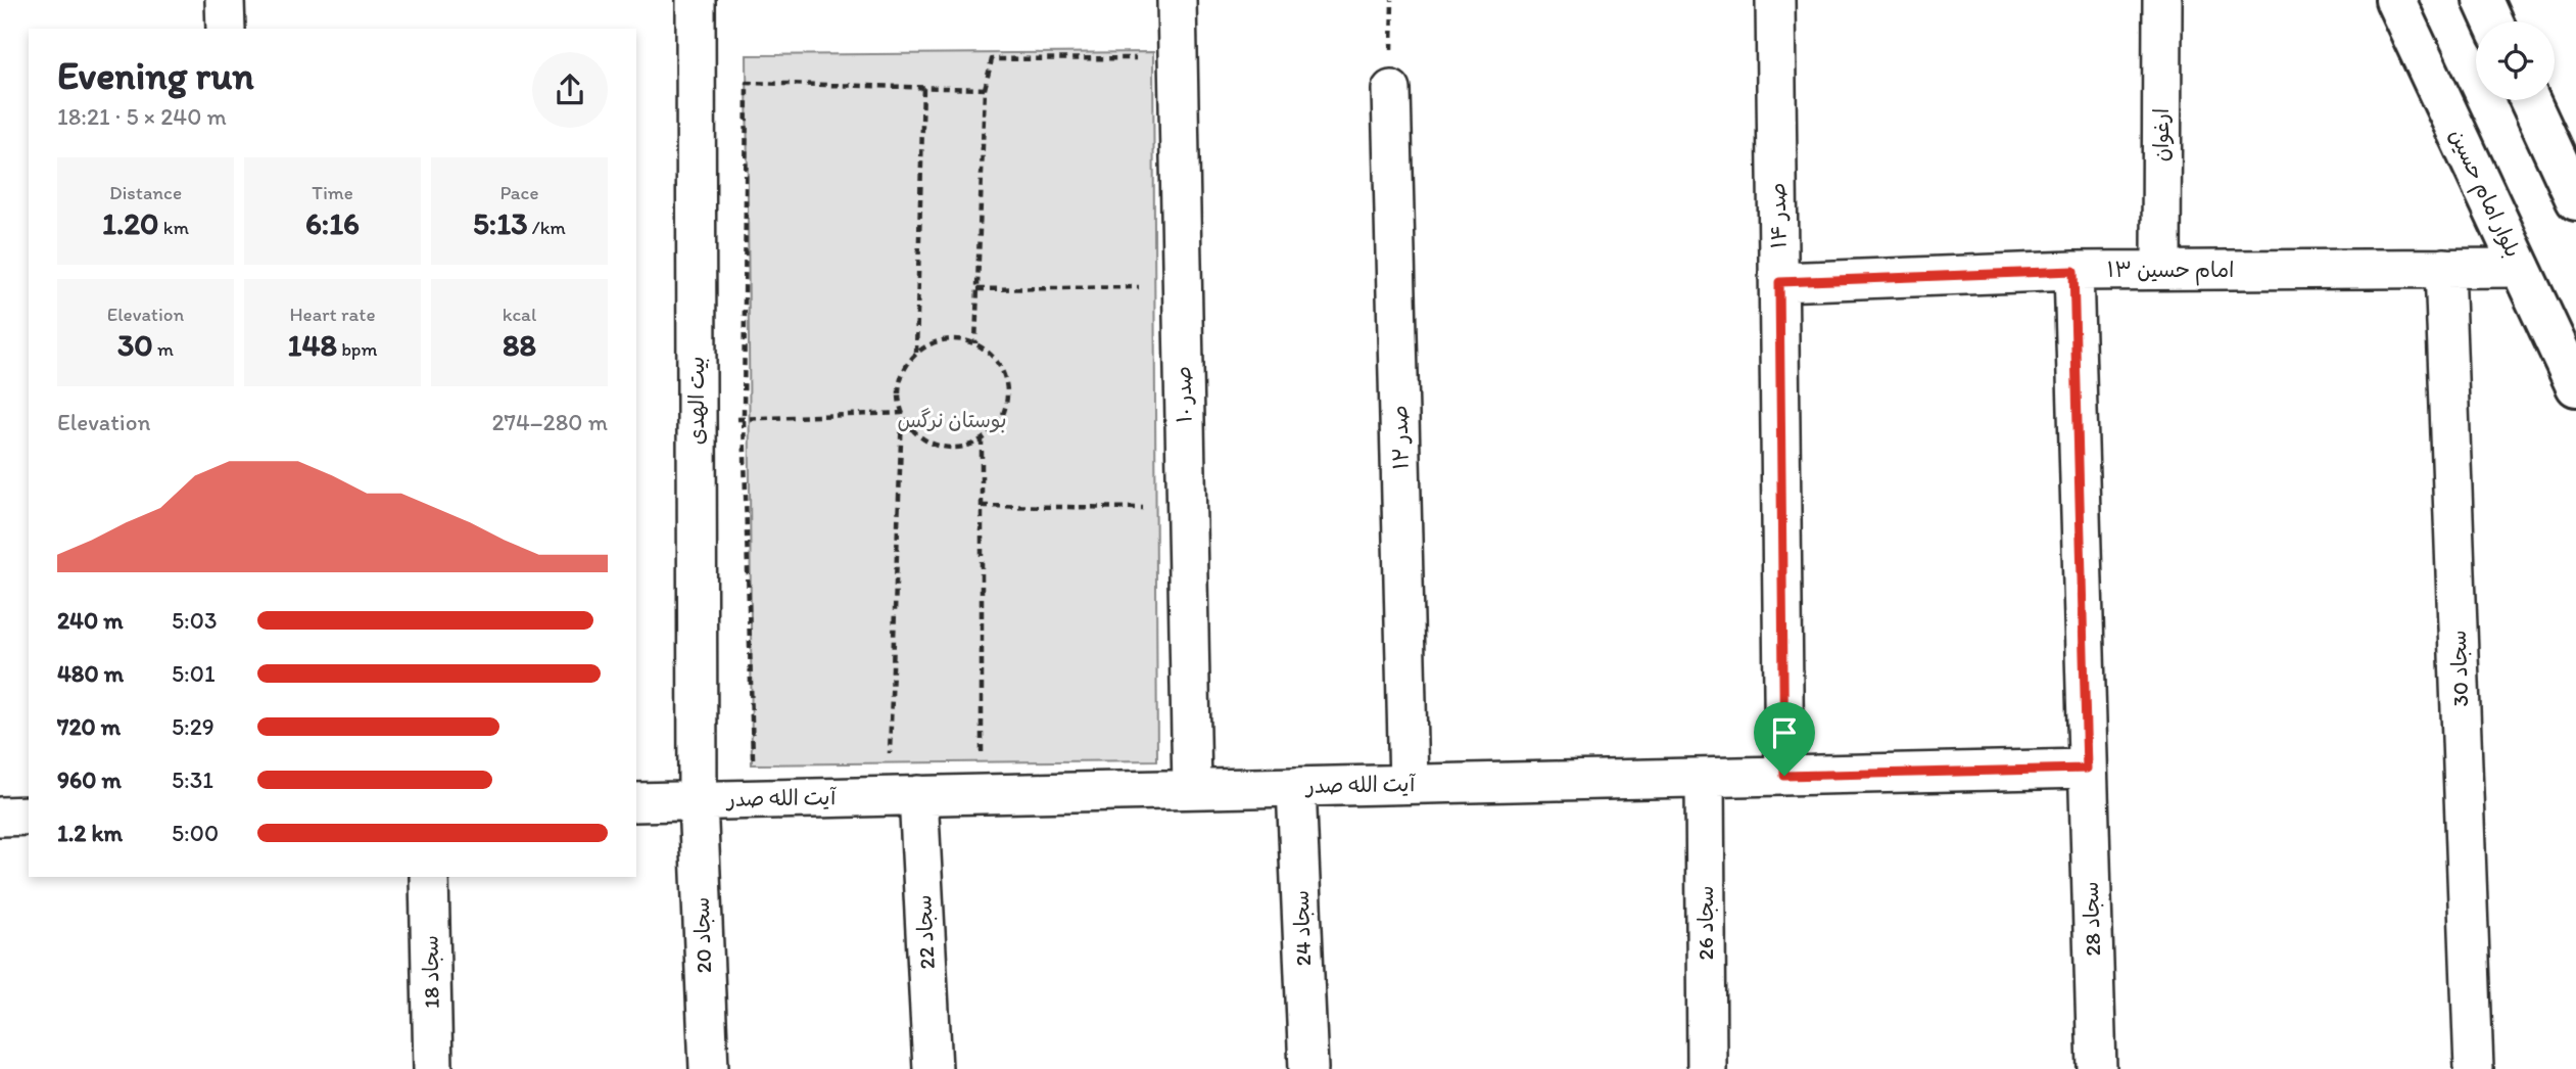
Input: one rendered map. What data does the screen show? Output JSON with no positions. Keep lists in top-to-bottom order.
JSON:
{
  "streets": {
    "main road": ["بلوار امام حسین"],
    "street": [
      "ارغوان",
      "صدر ۱۴",
      "امام حسین ۱۳",
      "صدر ۱۰",
      "بیت الهدی",
      "صدر ۱۲",
      "سجاد 30",
      "آیت الله صدر",
      "سجاد 28",
      "سجاد 26",
      "سجاد 24",
      "سجاد 22",
      "سجاد 20",
      "سجاد 18"
    ]
  },
  "crossings": [
    ["ارغوان", "امام حسین ۱۳"],
    ["بلوار امام حسین", "امام حسین ۱۳"],
    ["صدر ۱۴", "امام حسین ۱۳"],
    ["صدر ۱۴", "آیت الله صدر"],
    ["امام حسین ۱۳", "سجاد 30"],
    ["امام حسین ۱۳", "سجاد 28"],
    ["صدر ۱۰", "آیت الله صدر"],
    ["بیت الهدی", "آیت الله صدر"],
    ["بیت الهدی", "سجاد 20"],
    ["صدر ۱۲", "آیت الله صدر"],
    ["آیت الله صدر", "سجاد 28"],
    ["آیت الله صدر", "سجاد 26"],
    ["آیت الله صدر", "سجاد 24"],
    ["آیت الله صدر", "سجاد 22"],
    ["آیت الله صدر", "سجاد 20"]
  ],
  "parks": ["بوستان نرگس"],
  "page": {
    "heading": ["Evening run", "18:21 · 5 × 240 m"],
    "stats": [
      ["Distance", "1.20 km"],
      ["Time", "6:16"],
      ["Pace", "5:13 /km"],
      ["Elevation", "30 m"],
      ["Heart rate", "148 bpm"],
      ["kcal", "88"]
    ],
    "chart": ["Elevation", "274–280 m"],
    "list": [
      {
        "name": "240 m",
        "note": "5:03"
      },
      {
        "name": "480 m",
        "note": "5:01"
      },
      {
        "name": "720 m",
        "note": "5:29"
      },
      {
        "name": "960 m",
        "note": "5:31"
      },
      {
        "name": "1.2 km",
        "note": "5:00"
      }
    ]
  }
}
